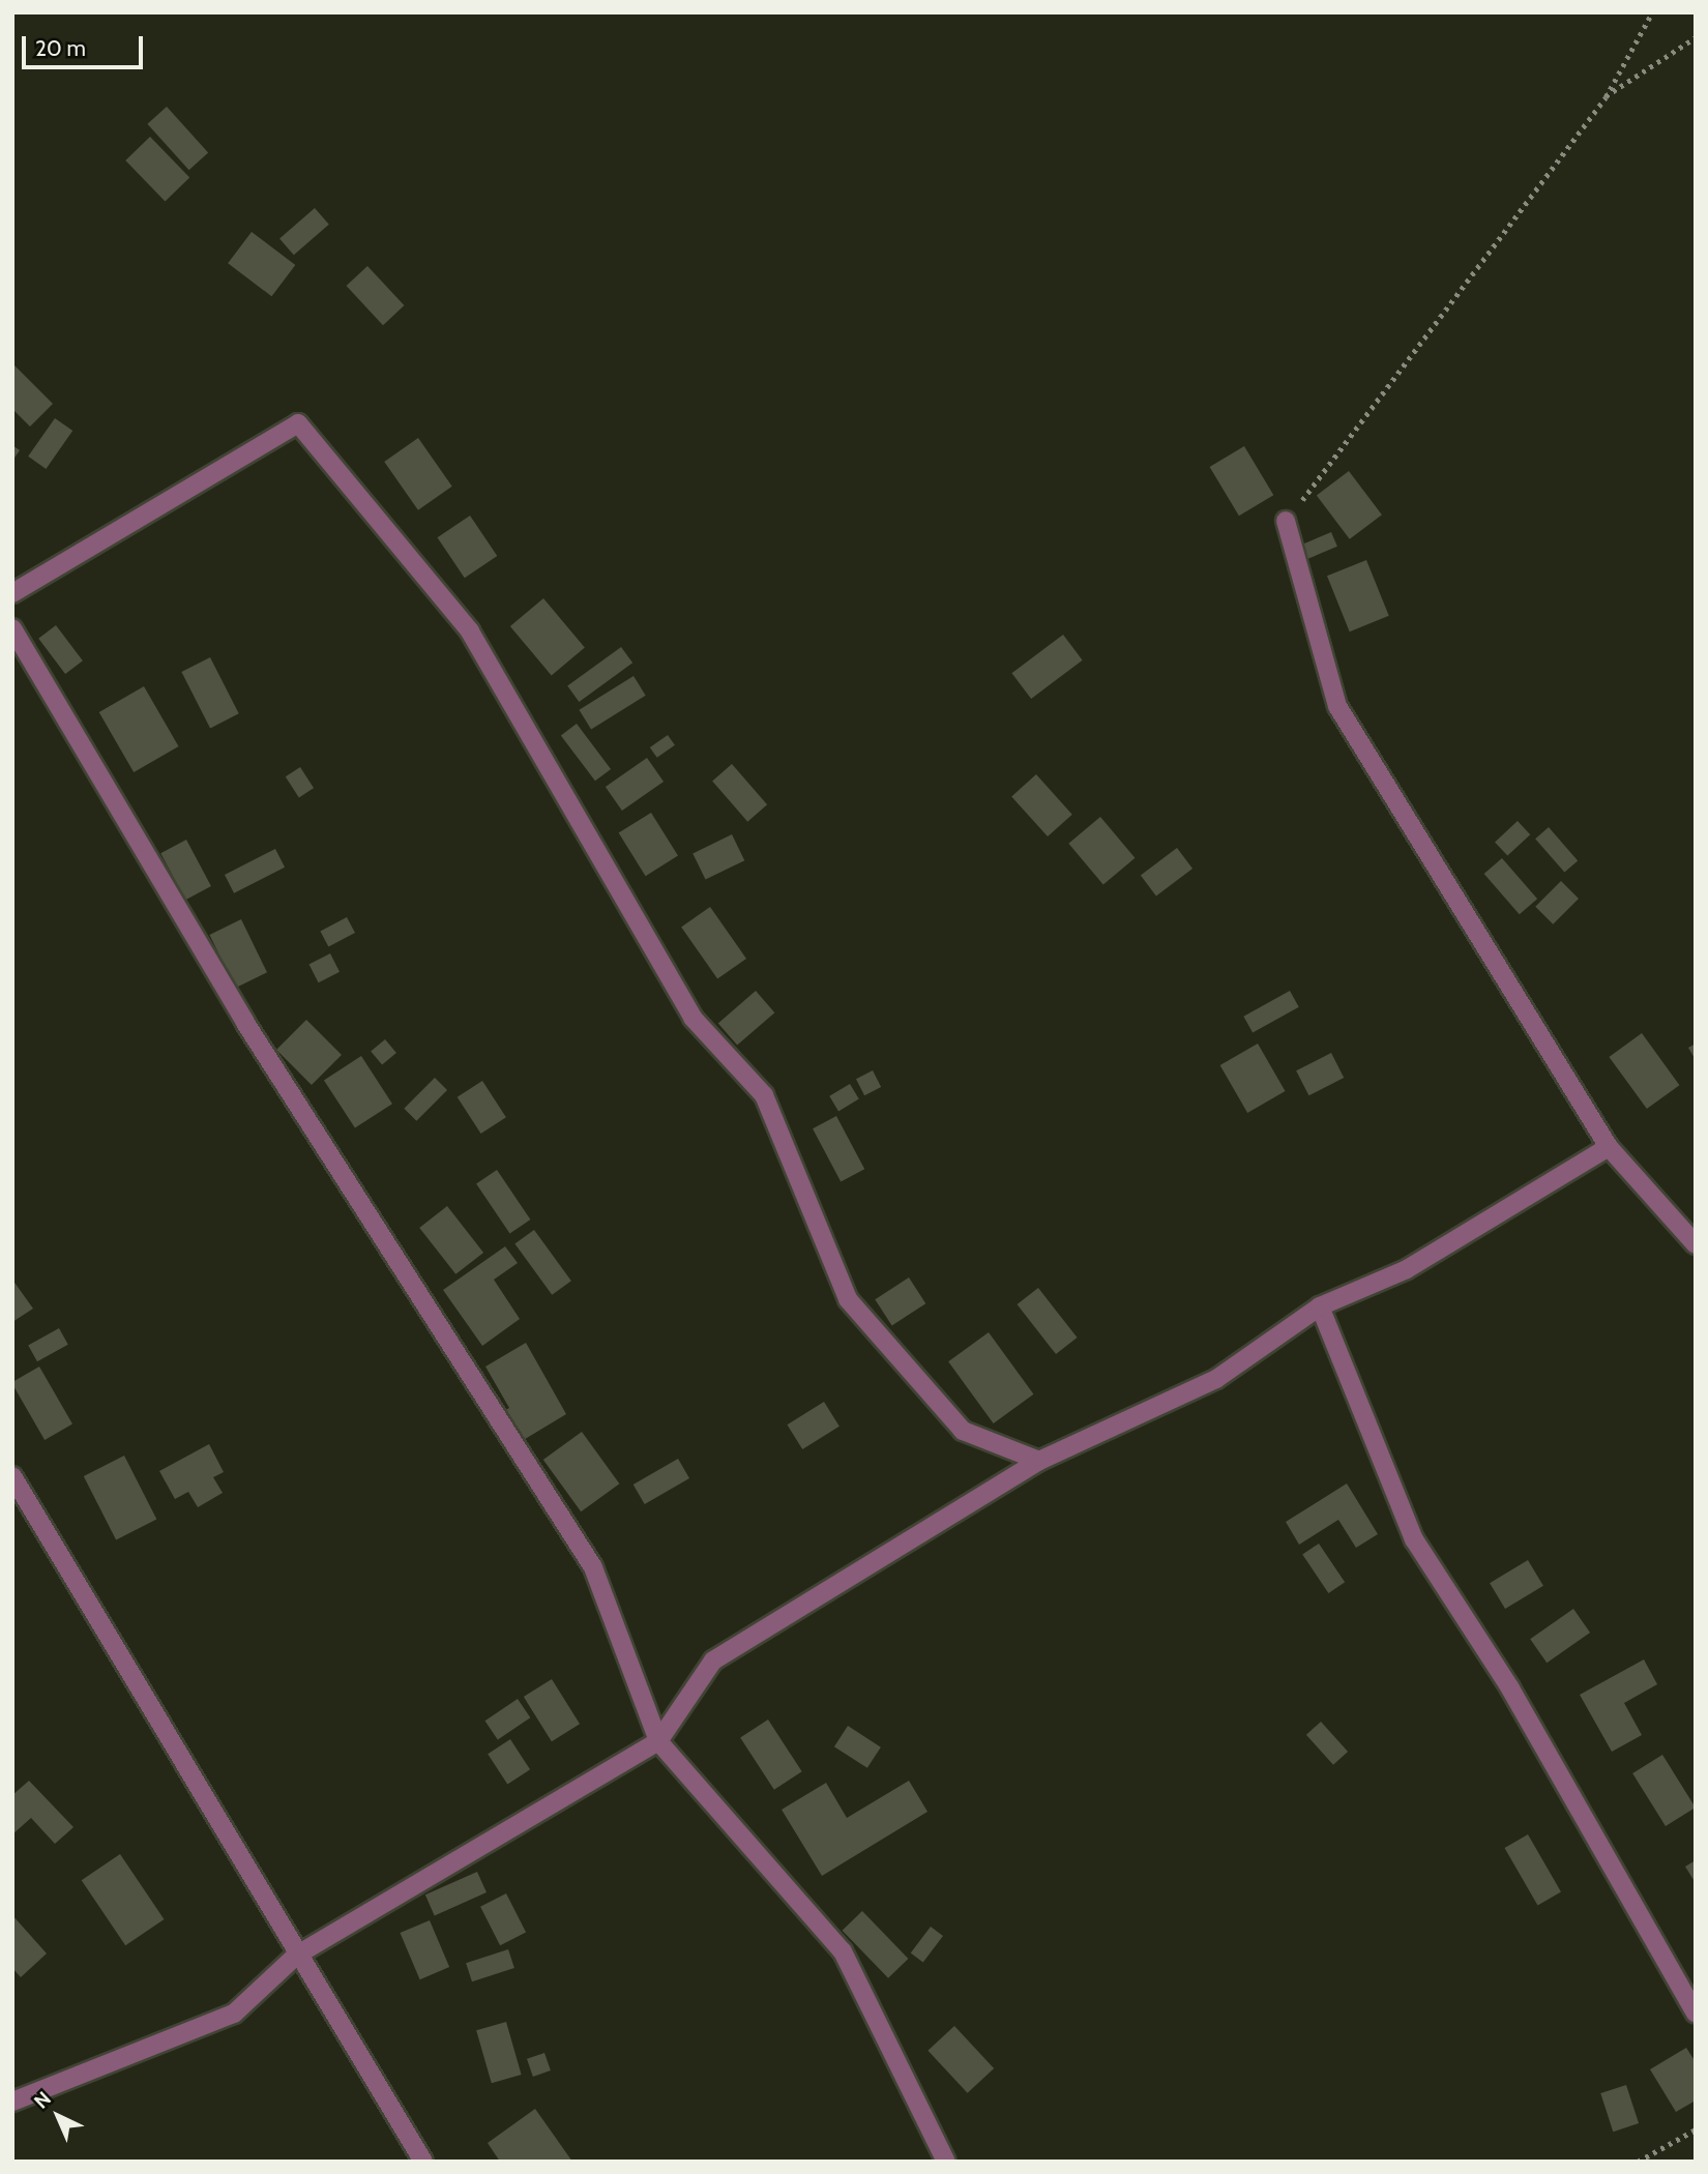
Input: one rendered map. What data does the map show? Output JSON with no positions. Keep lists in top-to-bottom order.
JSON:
{
  "scale_bar": "20 m",
  "north": "top left"
}
